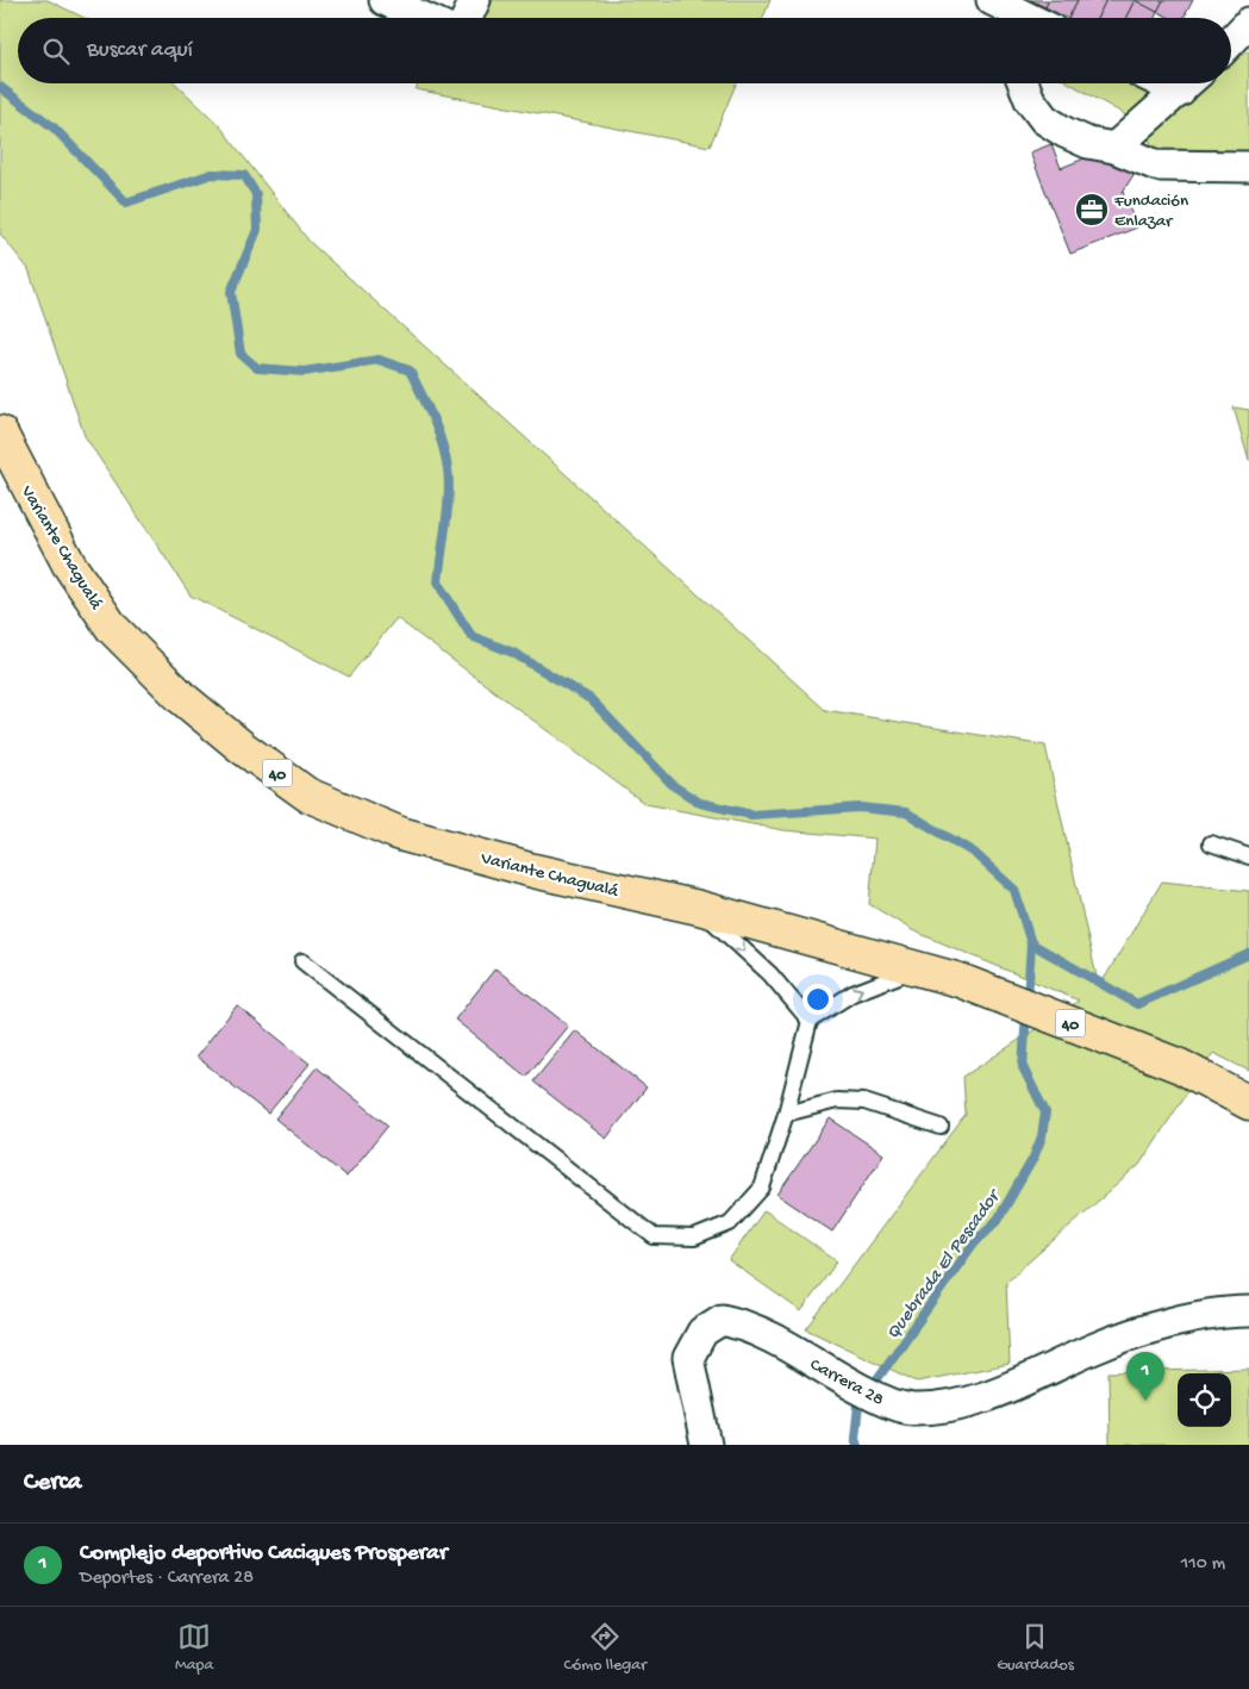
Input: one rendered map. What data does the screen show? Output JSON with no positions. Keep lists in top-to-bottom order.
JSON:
{
  "streets": {
    "highway": ["Variante Chagualá", "40"],
    "street": ["Carrera 28"]
  },
  "water": ["Quebrada El Pescador"],
  "places": {
    "office": ["Fundación Enlazar"]
  },
  "page": {
    "search": "Buscar aquí",
    "pins": "1",
    "heading": "Cerca",
    "list": [
      {
        "mark": "1",
        "name": "Complejo deportivo Caciques Prosperar",
        "note": "Deportes · Carrera 28",
        "value": "110 m"
      }
    ],
    "nav": ["Mapa", "Cómo llegar", "Guardados"]
  }
}
